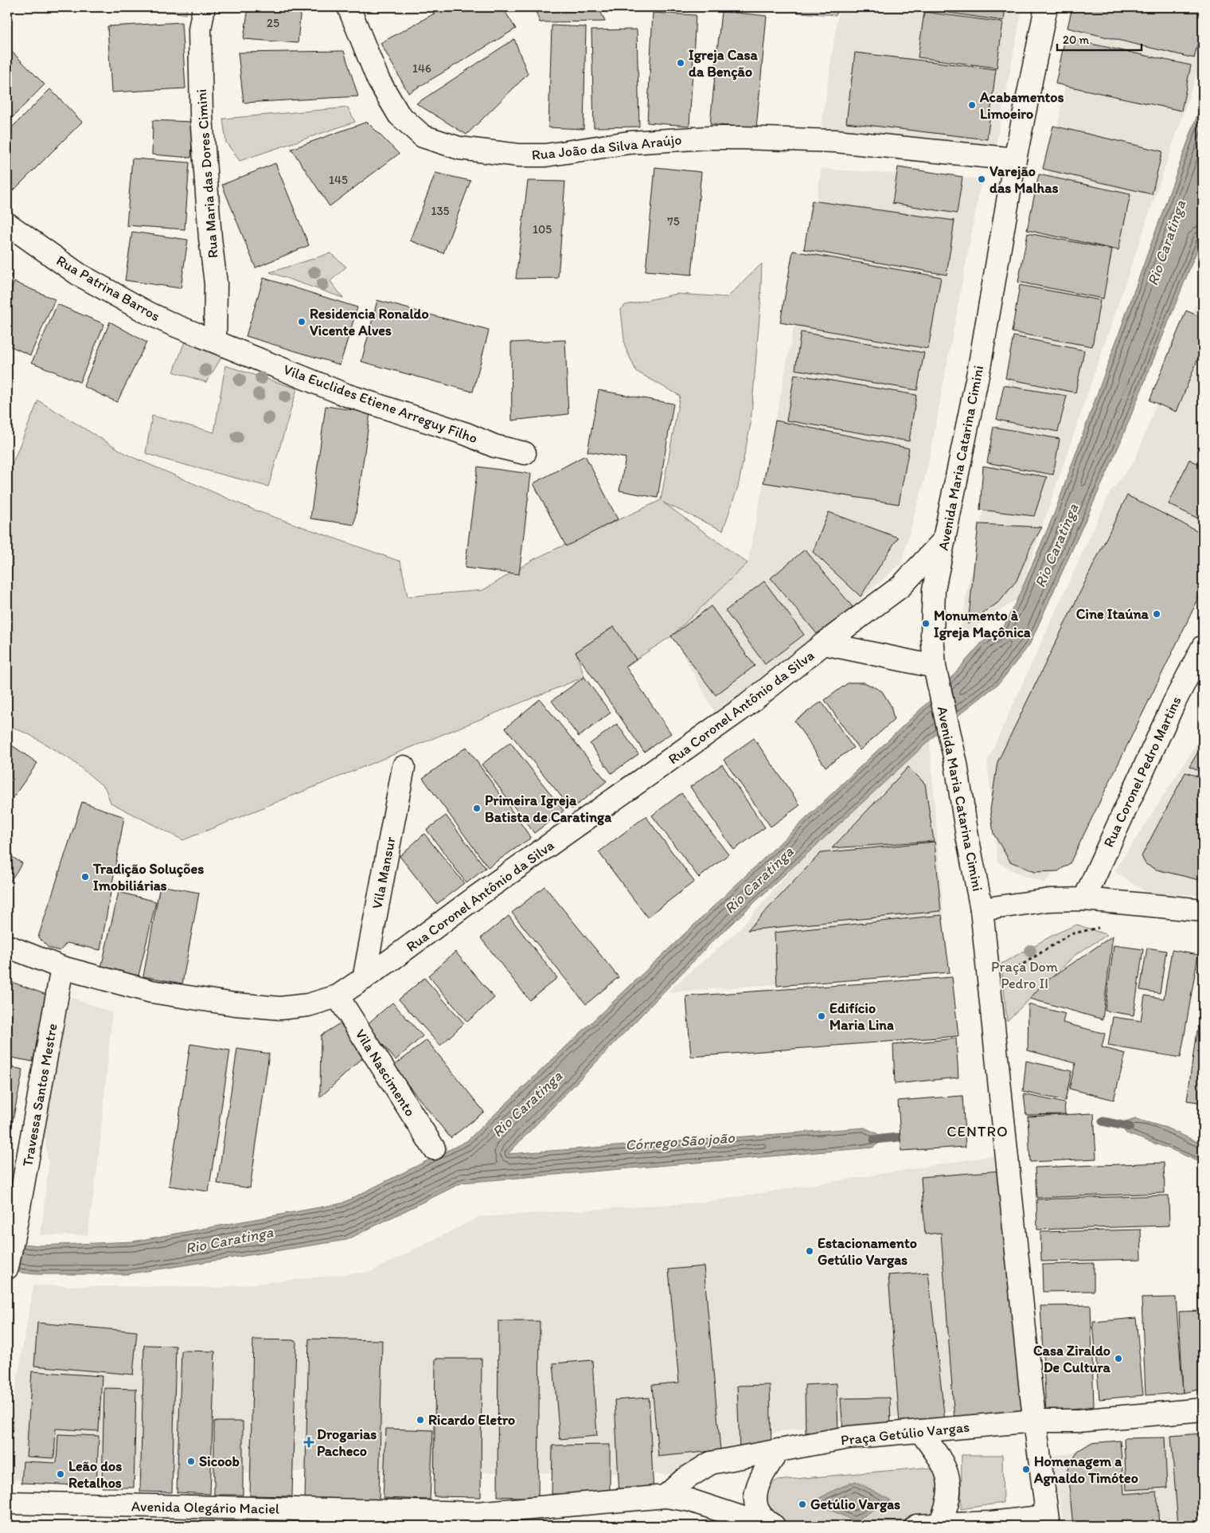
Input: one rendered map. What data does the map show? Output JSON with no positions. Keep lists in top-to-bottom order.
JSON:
{
  "streets": {
    "main road": [
      "Rua João da Silva Araújo",
      "Rua Maria das Dores Cimini",
      "Rua Patrina Barros",
      "Vila Euclides Etiene Arreguy Filho",
      "Avenida Maria Catarina Cimini",
      "Rua Coronel Antônio da Silva",
      "Rua Coronel Pedro Martins",
      "Vila Mansur",
      "Vila Nascimento",
      "Travessa Santos Mestre",
      "Praça Getúlio Vargas",
      "Avenida Olegário Maciel"
    ]
  },
  "crossings": [
    ["Rua João da Silva Araújo", "Avenida Maria Catarina Cimini"],
    ["Rua Maria das Dores Cimini", "Rua Patrina Barros"],
    ["Rua Maria das Dores Cimini", "Vila Euclides Etiene Arreguy Filho"],
    ["Rua Patrina Barros", "Vila Euclides Etiene Arreguy Filho"],
    ["Avenida Maria Catarina Cimini", "Rua Coronel Antônio da Silva"],
    ["Avenida Maria Catarina Cimini", "Praça Getúlio Vargas"],
    ["Rua Coronel Antônio da Silva", "Vila Mansur"],
    ["Rua Coronel Antônio da Silva", "Vila Nascimento"],
    ["Rua Coronel Antônio da Silva", "Travessa Santos Mestre"],
    ["Praça Getúlio Vargas", "Avenida Olegário Maciel"]
  ],
  "districts": ["CENTRO"],
  "water": ["Rio Caratinga", "Córrego São joão"],
  "parks": ["Praça Dom Pedro II"],
  "places": {
    "other": [
      "Igreja Casa da Benção",
      "Acabamentos Limoeiro",
      "Varejão das Malhas",
      "Residencia Ronaldo Vicente Alves",
      "Cine Itaúna",
      "Monumento à Igreja Maçônica",
      "Primeira Igreja Batista de Caratinga",
      "Tradição Soluções Imobiliárias",
      "Edifício Maria Lina",
      "Estacionamento Getúlio Vargas",
      "Casa Ziraldo De Cultura",
      "Ricardo Eletro",
      "Sicoob",
      "Homenagem a Agnaldo Timóteo",
      "Leão dos Retalhos",
      "Getúlio Vargas"
    ],
    "health": ["Drogarias Pacheco"]
  },
  "house_numbers": [
    "25",
    "146",
    "145",
    "135",
    "75",
    "105"
  ],
  "scale_bar": "20 m"
}
